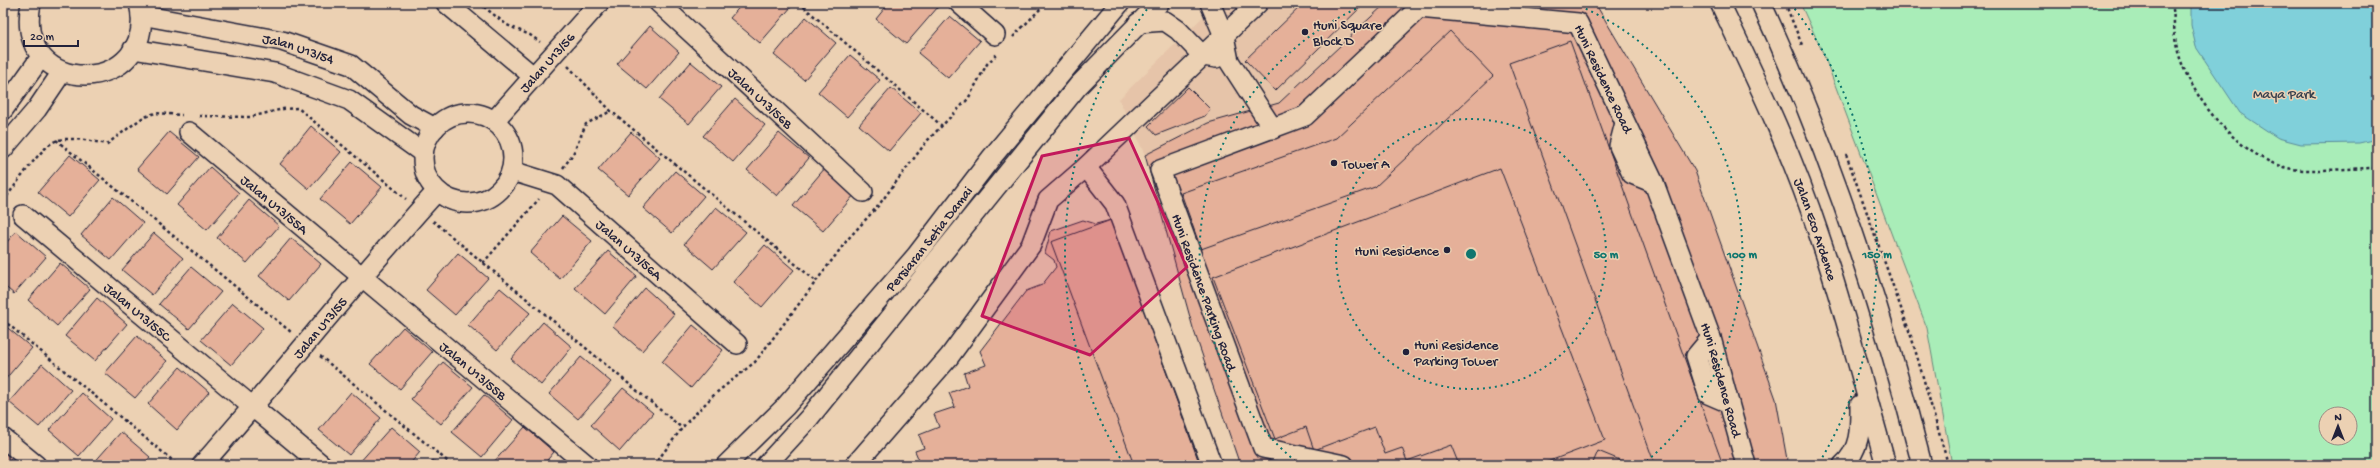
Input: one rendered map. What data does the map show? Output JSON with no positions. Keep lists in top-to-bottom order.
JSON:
{
  "streets": {
    "street": [
      "Jalan U13/54",
      "Jalan U13/56",
      "Huni Residence Road",
      "Jalan U13/56B",
      "Jalan U13/55A",
      "Jalan Eco Ardence",
      "Persiaran Setia Damai",
      "Jalan U13/56A",
      "Huni Residence Parking Road",
      "Jalan U13/55C",
      "Jalan U13/55",
      "Jalan U13/55B"
    ]
  },
  "crossings": [
    ["Jalan U13/54", "Jalan U13/56"],
    ["Jalan U13/54", "Jalan U13/56A"],
    ["Jalan U13/54", "Jalan U13/55"],
    ["Jalan U13/56", "Jalan U13/56A"],
    ["Jalan U13/56", "Jalan U13/55"],
    ["Huni Residence Road", "Huni Residence Parking Road"],
    ["Jalan U13/55A", "Jalan U13/55"],
    ["Jalan U13/55A", "Jalan U13/55B"],
    ["Jalan U13/56A", "Jalan U13/55"],
    ["Jalan U13/55C", "Jalan U13/55"],
    ["Jalan U13/55", "Jalan U13/55B"]
  ],
  "parks": ["Maya Park"],
  "places": [
    "Huni Square Block D",
    "Tower A",
    "Huni Residence",
    "Huni Residence Parking Tower"
  ],
  "scale_bar": "20 m",
  "north": "top",
  "rings": ["50 m", "100 m", "150 m"]
}
